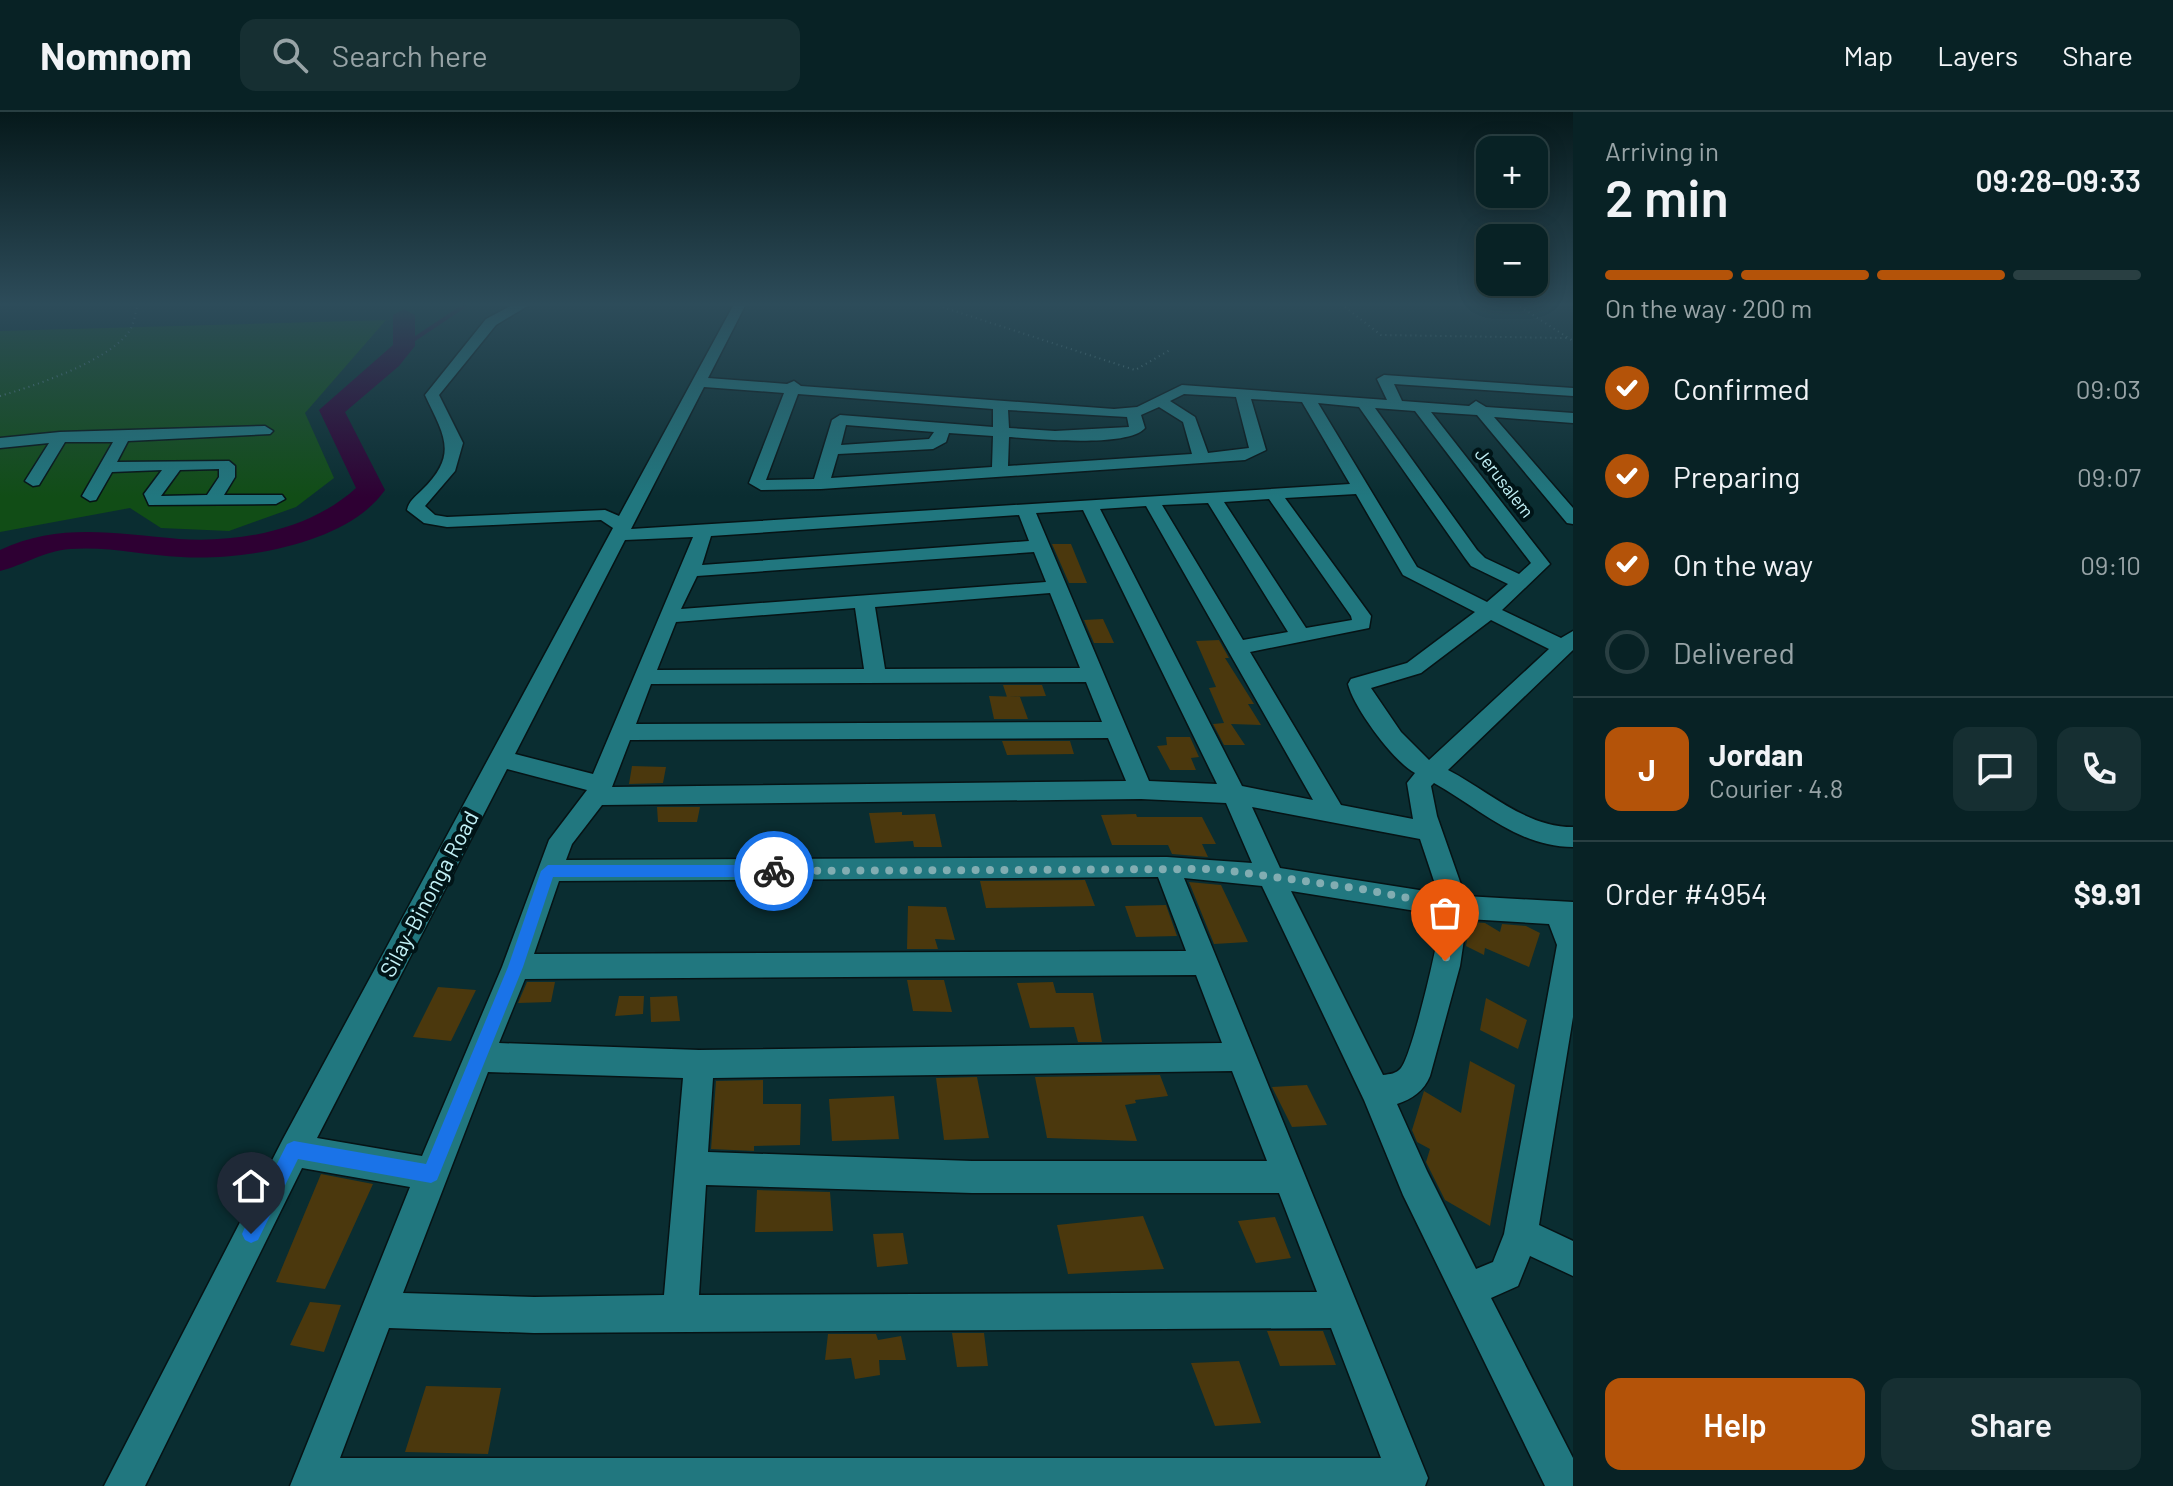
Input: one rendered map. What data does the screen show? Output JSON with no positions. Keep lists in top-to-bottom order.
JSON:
{
  "streets": {
    "street": ["Jerusalem", "Silay-Binonga Road"]
  },
  "page": {
    "header": "Nomnom",
    "search": "Search here",
    "nav": ["Map", "Layers", "Share"],
    "heading": ["2 min", "Arriving in", "09:28–09:33"],
    "panel": [
      "Jordan",
      "Courier · 4.8",
      "Order #4954",
      "$9.91"
    ],
    "map_buttons": ["+", "−"],
    "bar": "On the way · 200 m",
    "list": [
      ["Confirmed", "09:03"],
      ["Preparing", "09:07"],
      ["On the way", "09:10"],
      "Delivered"
    ],
    "round": "J",
    "buttons": ["Help", "Share"]
  }
}
